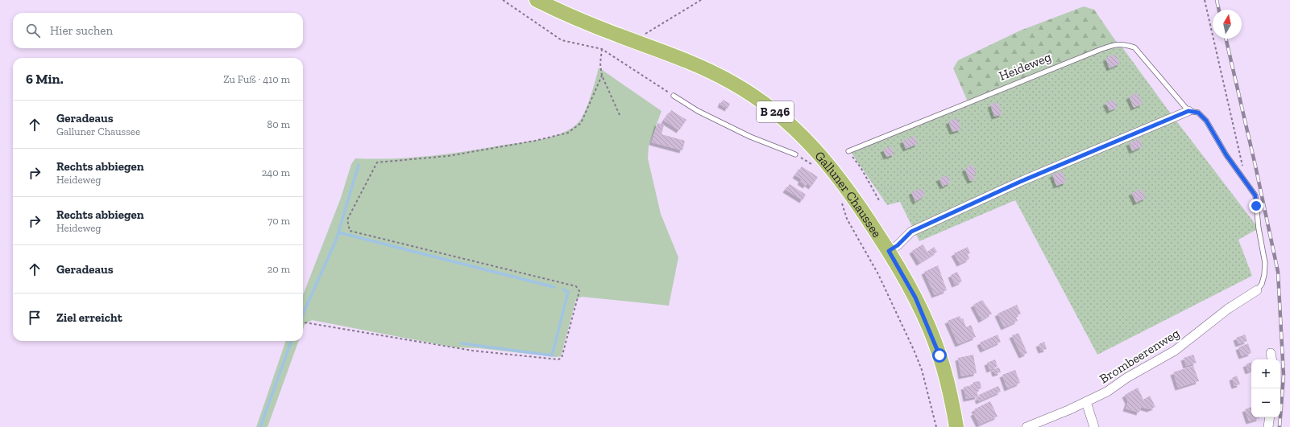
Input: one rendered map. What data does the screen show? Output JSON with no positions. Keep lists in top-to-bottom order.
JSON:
{
  "streets": {
    "main road": ["B 246", "Galluner Chaussee"],
    "street": ["Brombeerenweg"],
    "lane": ["Heideweg"]
  },
  "crossings": [
    ["Heideweg", "Brombeerenweg"],
    ["B 246", "Galluner Chaussee"]
  ],
  "north": "top",
  "page": {
    "search": "Hier suchen",
    "heading": ["6 Min.", "Zu Fuß · 410 m"],
    "list": [
      ["Geradeaus", "Galluner Chaussee", "80 m"],
      ["Rechts abbiegen", "Heideweg", "240 m"],
      ["Rechts abbiegen", "Heideweg", "70 m"],
      ["Geradeaus", "20 m"],
      "Ziel erreicht"
    ],
    "map_buttons": ["+", "−"]
  }
}
